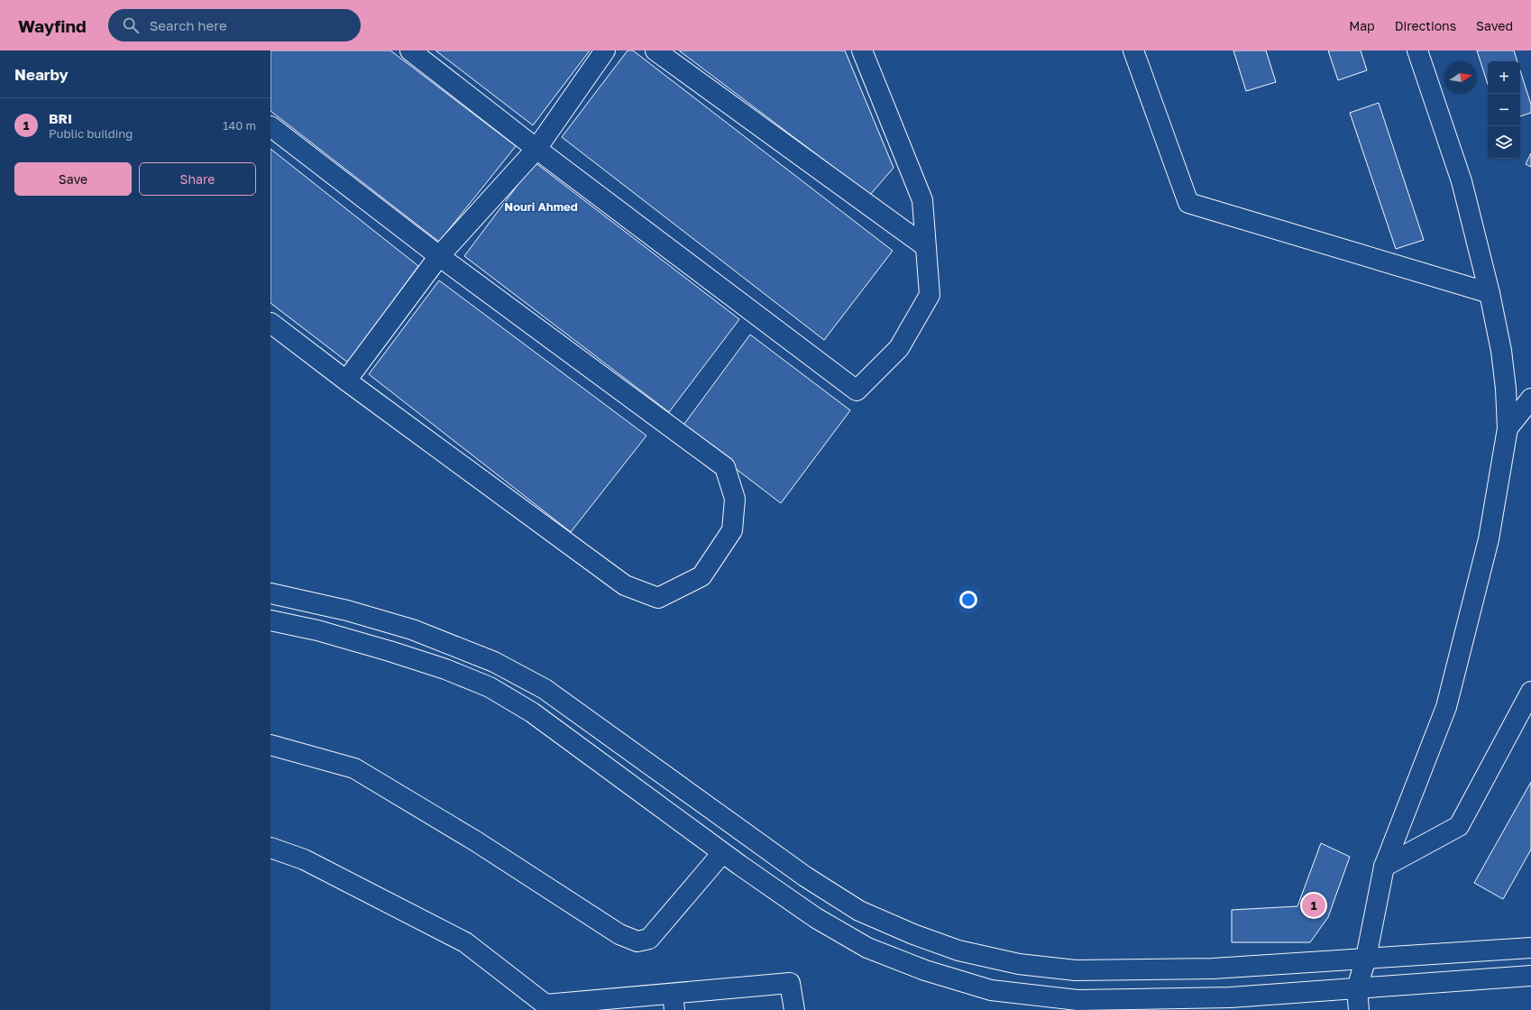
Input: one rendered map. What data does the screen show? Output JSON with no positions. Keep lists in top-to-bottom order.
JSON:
{
  "districts": ["Nouri Ahmed"],
  "north": "right",
  "page": {
    "header": "Wayfind",
    "search": "Search here",
    "nav": ["Map", "Directions", "Saved"],
    "heading": "Nearby",
    "map_buttons": ["+", "−"],
    "list": [
      {
        "mark": "1",
        "name": "BRI",
        "note": "Public building",
        "value": "140 m"
      }
    ],
    "buttons": ["Save", "Share"],
    "pins": "1"
  }
}
